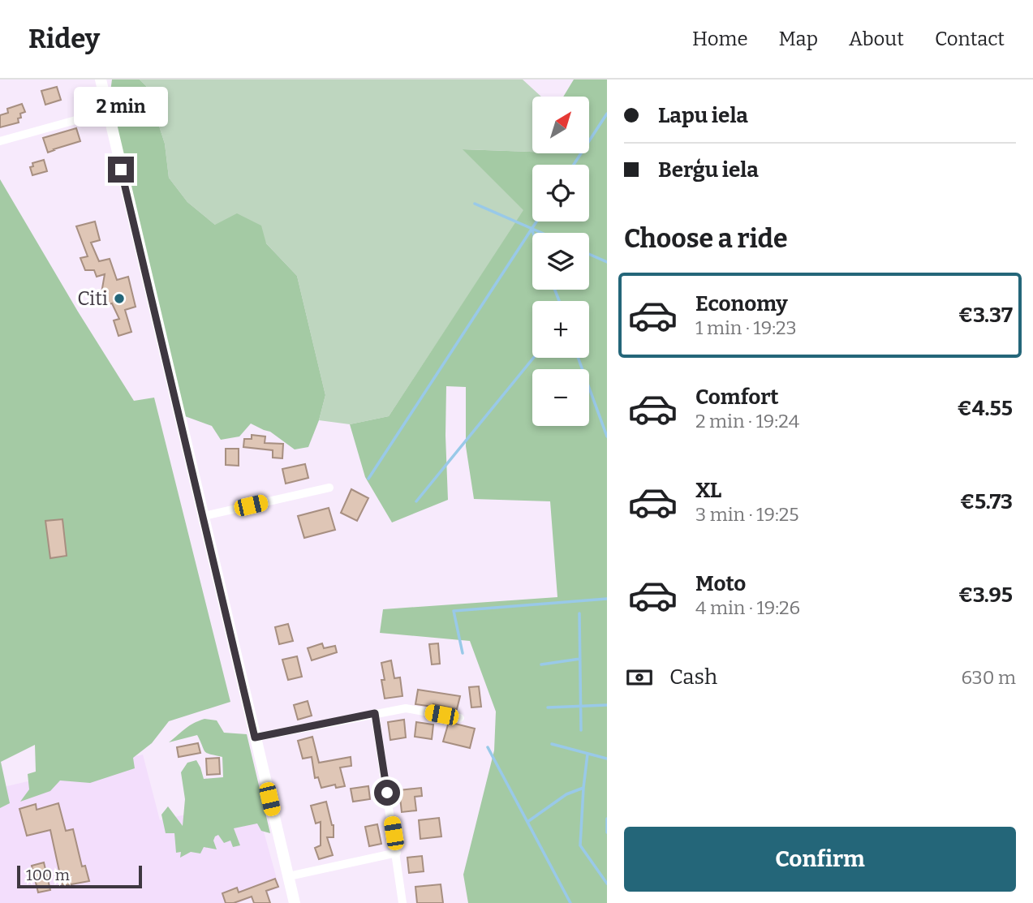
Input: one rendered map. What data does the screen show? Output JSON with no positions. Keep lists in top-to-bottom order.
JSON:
{
  "places": ["Citi"],
  "scale_bar": "100 m",
  "north": "top right",
  "page": {
    "header": "Ridey",
    "nav": [
      "Home",
      "Map",
      "About",
      "Contact"
    ],
    "banner": ["Lapu iela", "Berģu iela"],
    "bubble": "2 min",
    "map_buttons": ["+", "−"],
    "heading": "Choose a ride",
    "list": [
      {
        "name": "Economy",
        "note": "1 min · 19:23",
        "value": "€3.37"
      },
      {
        "name": "Comfort",
        "note": "2 min · 19:24",
        "value": "€4.55"
      },
      {
        "name": "XL",
        "note": "3 min · 19:25",
        "value": "€5.73"
      },
      {
        "name": "Moto",
        "note": "4 min · 19:26",
        "value": "€3.95"
      }
    ],
    "pay": ["Cash", "630 m"],
    "buttons": "Confirm",
    "scale": "100 m"
  }
}
